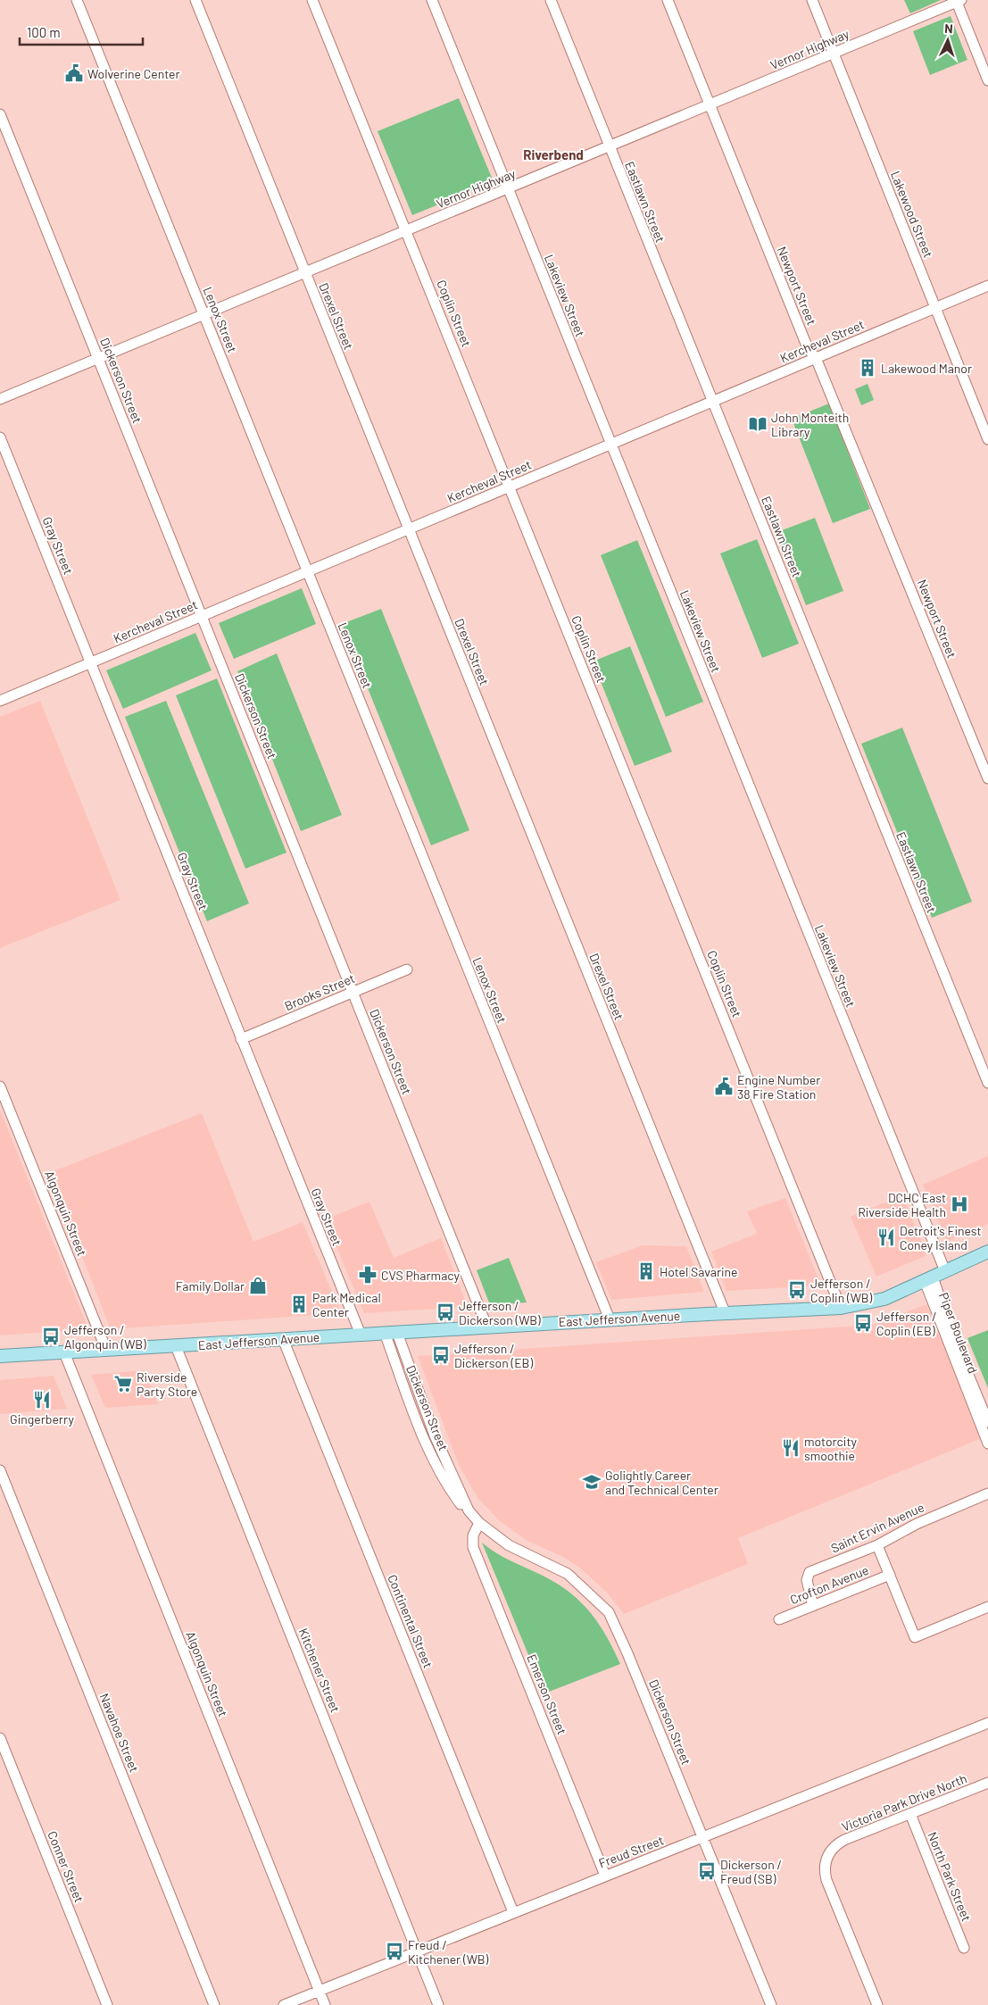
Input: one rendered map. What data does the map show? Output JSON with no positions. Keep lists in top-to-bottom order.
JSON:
{
  "streets": {
    "main road": ["East Jefferson Avenue"],
    "street": [
      "Vernor Highway",
      "Eastlawn Street",
      "Lakewood Street",
      "Newport Street",
      "Lakeview Street",
      "Coplin Street",
      "Drexel Street",
      "Lenox Street",
      "Kercheval Street",
      "Dickerson Street",
      "Gray Street",
      "Brooks Street",
      "Algonquin Street",
      "Piper Boulevard",
      "Saint Ervin Avenue",
      "Crofton Avenue",
      "Continental Street",
      "Kitchener Street",
      "Emerson Street",
      "Navahoe Street",
      "Victoria Park Drive North",
      "Freud Street",
      "Conner Street",
      "North Park Street"
    ]
  },
  "crossings": [
    ["Vernor Highway", "Eastlawn Street"],
    ["Vernor Highway", "Lakewood Street"],
    ["Vernor Highway", "Newport Street"],
    ["Vernor Highway", "Lakeview Street"],
    ["Vernor Highway", "Coplin Street"],
    ["Vernor Highway", "Drexel Street"],
    ["Vernor Highway", "Lenox Street"],
    ["Vernor Highway", "Dickerson Street"],
    ["Eastlawn Street", "Kercheval Street"],
    ["Lakewood Street", "Kercheval Street"],
    ["Newport Street", "Kercheval Street"],
    ["Lakeview Street", "Kercheval Street"],
    ["Lakeview Street", "East Jefferson Avenue"],
    ["Coplin Street", "Kercheval Street"],
    ["Coplin Street", "East Jefferson Avenue"],
    ["Drexel Street", "Kercheval Street"],
    ["Drexel Street", "East Jefferson Avenue"],
    ["Lenox Street", "Kercheval Street"],
    ["Lenox Street", "East Jefferson Avenue"],
    ["Kercheval Street", "Dickerson Street"],
    ["Kercheval Street", "Gray Street"],
    ["Dickerson Street", "Brooks Street"],
    ["Dickerson Street", "East Jefferson Avenue"],
    ["Dickerson Street", "Emerson Street"],
    ["Dickerson Street", "Freud Street"],
    ["Gray Street", "Brooks Street"],
    ["Gray Street", "East Jefferson Avenue"],
    ["Algonquin Street", "East Jefferson Avenue"],
    ["Algonquin Street", "Freud Street"],
    ["East Jefferson Avenue", "Piper Boulevard"],
    ["East Jefferson Avenue", "Continental Street"],
    ["East Jefferson Avenue", "Kitchener Street"],
    ["Saint Ervin Avenue", "Crofton Avenue"],
    ["Continental Street", "Freud Street"],
    ["Kitchener Street", "Freud Street"],
    ["Emerson Street", "Freud Street"],
    ["Victoria Park Drive North", "North Park Street"]
  ],
  "districts": ["Riverbend"],
  "places": {
    "public building": ["Wolverine Center", "Engine Number 38 Fire Station"],
    "building": ["Lakewood Manor", "Hotel Savarine", "Park Medical Center"],
    "library": ["John Monteith Library"],
    "hospital": ["DCHC East Riverside Health"],
    "restaurant": ["Detroit's Finest Coney Island", "Gingerberry", "motorcity smoothie"],
    "pharmacy": ["CVS Pharmacy"],
    "shop": ["Family Dollar"],
    "bus stop": [
      "Jefferson / Coplin (WB)",
      "Jefferson / Dickerson (WB)",
      "Jefferson / Coplin (EB)",
      "Jefferson / Algonquin (WB)",
      "Jefferson / Dickerson (EB)",
      "Dickerson / Freud (SB)",
      "Freud / Kitchener (WB)"
    ],
    "supermarket": ["Riverside Party Store"],
    "school or university": ["Golightly Career and Technical Center"]
  },
  "scale_bar": "100 m",
  "north": "top"
}
